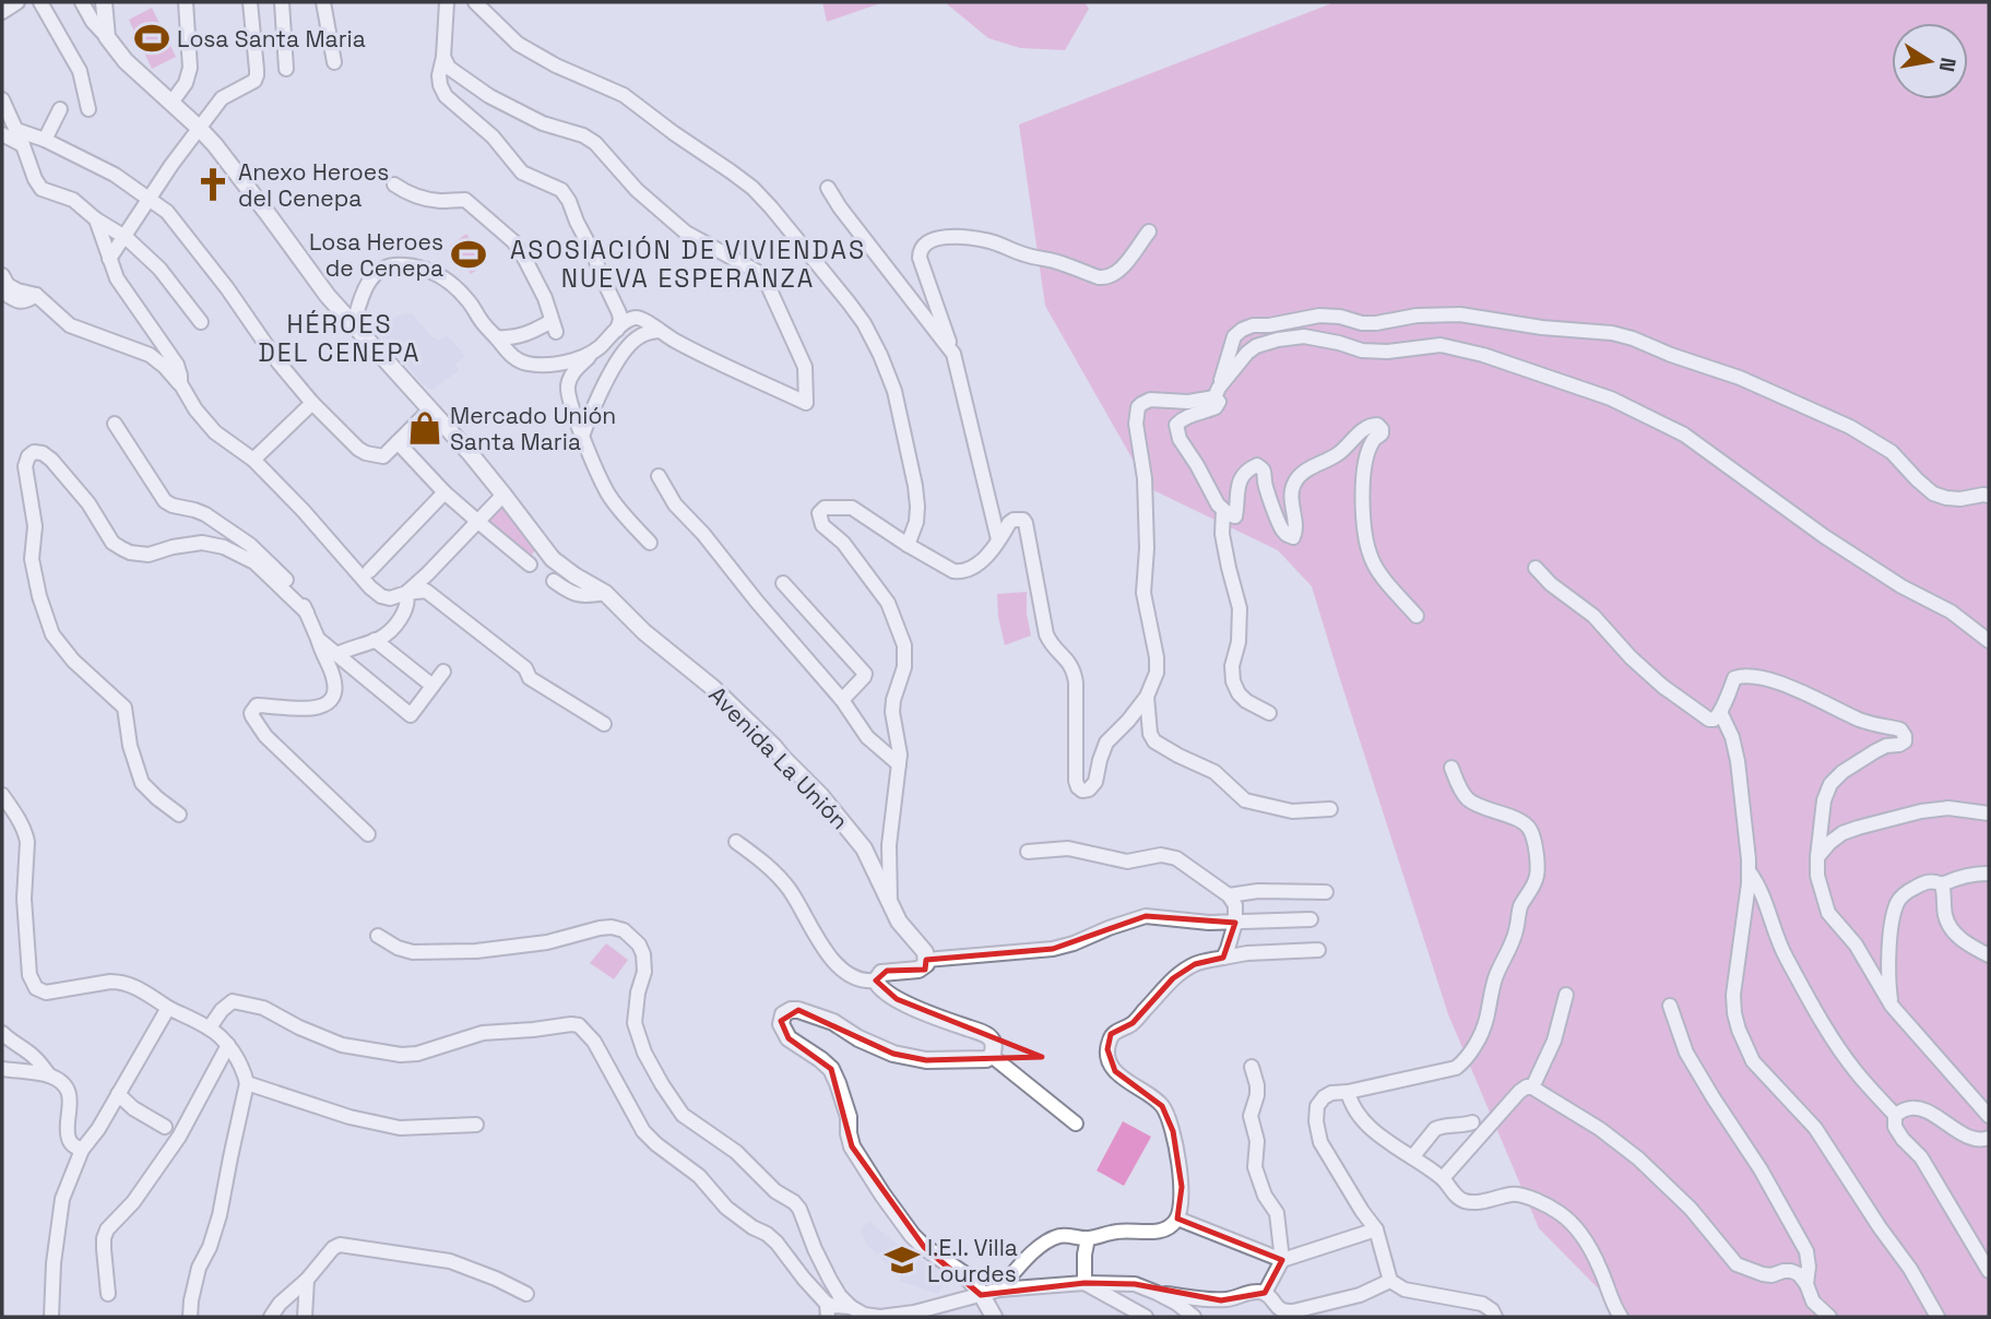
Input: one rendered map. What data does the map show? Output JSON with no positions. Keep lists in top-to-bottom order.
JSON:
{
  "streets": {
    "main road": ["Avenida La Unión"]
  },
  "districts": ["ASOSIACIÓN DE VIVIENDAS NUEVA ESPERANZA", "HÉROES DEL CENEPA"],
  "places": {
    "sports": ["Losa Santa Maria", "Losa Heroes de Cenepa"],
    "church": ["Anexo Heroes del Cenepa"],
    "shop": ["Mercado Unión Santa Maria"],
    "school or university": ["I.E.I. Villa Lourdes"]
  },
  "north": "right"
}
